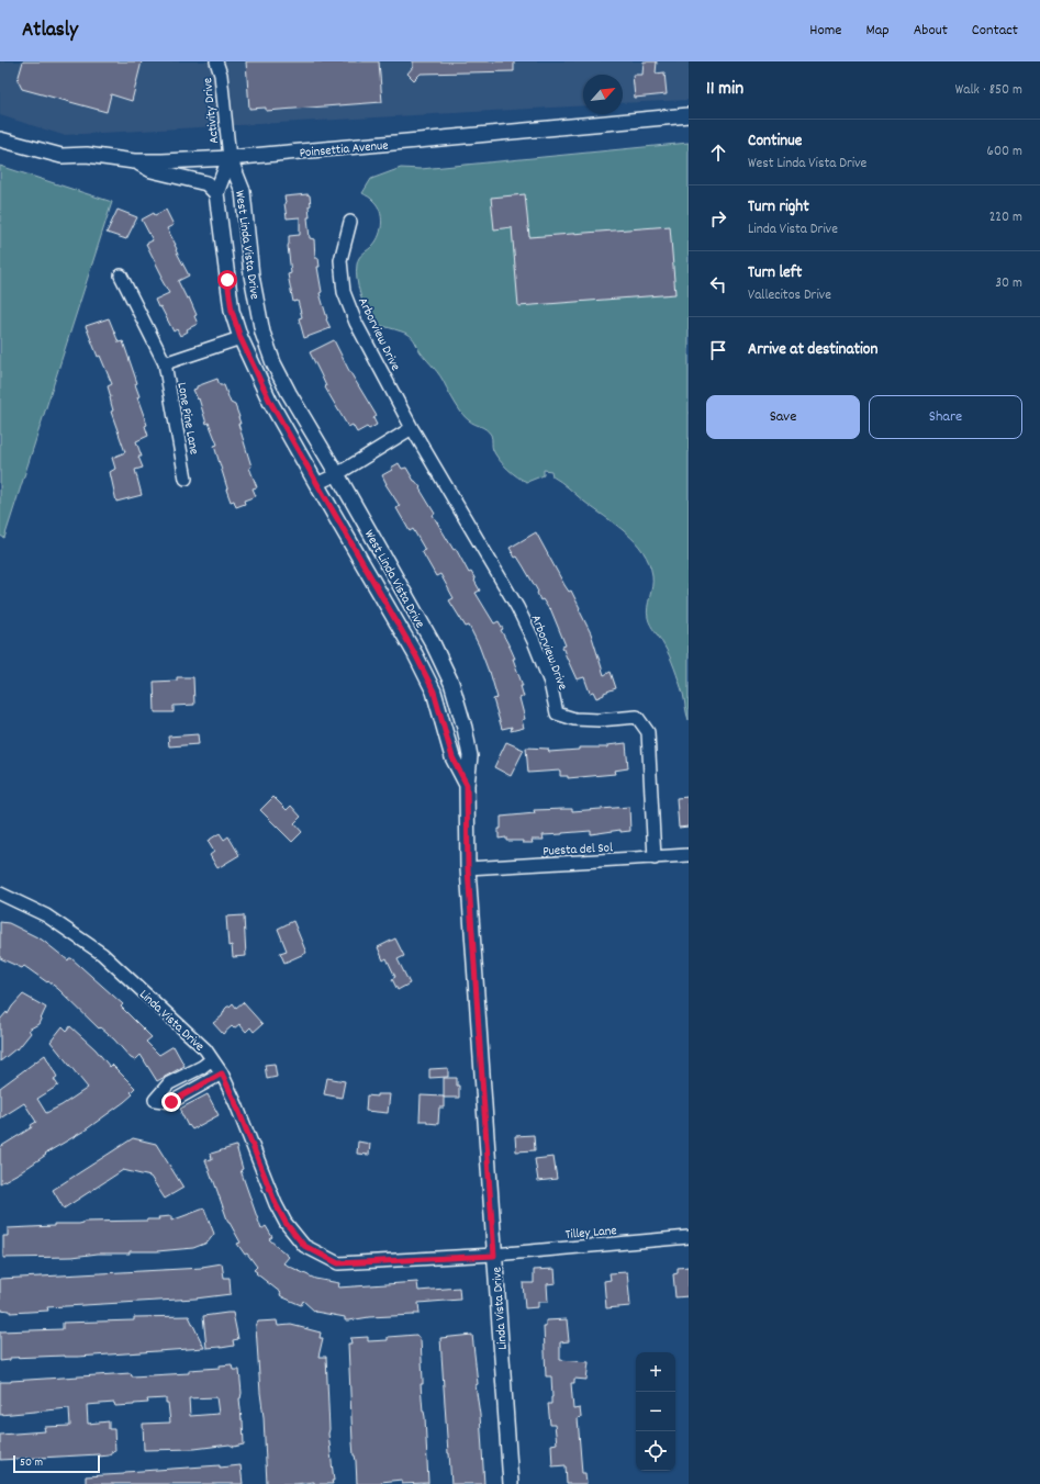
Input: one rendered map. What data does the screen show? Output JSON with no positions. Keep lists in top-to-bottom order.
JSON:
{
  "streets": {
    "main road": ["Poinsettia Avenue", "West Linda Vista Drive", "Linda Vista Drive"],
    "street": [
      "Activity Drive",
      "Arborview Drive",
      "Lone Pine Lane",
      "Puesta del Sol",
      "Tilley Lane"
    ]
  },
  "crossings": [
    ["Activity Drive", "Poinsettia Avenue"],
    ["Activity Drive", "West Linda Vista Drive"],
    ["Poinsettia Avenue", "West Linda Vista Drive"],
    ["West Linda Vista Drive", "Puesta del Sol"],
    ["West Linda Vista Drive", "Linda Vista Drive"],
    ["West Linda Vista Drive", "Tilley Lane"],
    ["Arborview Drive", "Puesta del Sol"],
    ["Linda Vista Drive", "Tilley Lane"]
  ],
  "scale_bar": "50 m",
  "north": "top right",
  "page": {
    "header": "Atlasly",
    "nav": [
      "Home",
      "Map",
      "About",
      "Contact"
    ],
    "heading": ["11 min", "Walk · 850 m"],
    "list": [
      ["Continue", "West Linda Vista Drive", "600 m"],
      ["Turn right", "Linda Vista Drive", "220 m"],
      ["Turn left", "Vallecitos Drive", "30 m"],
      "Arrive at destination"
    ],
    "buttons": ["Save", "Share"],
    "map_buttons": ["+", "−"],
    "scale": "50 m"
  }
}
